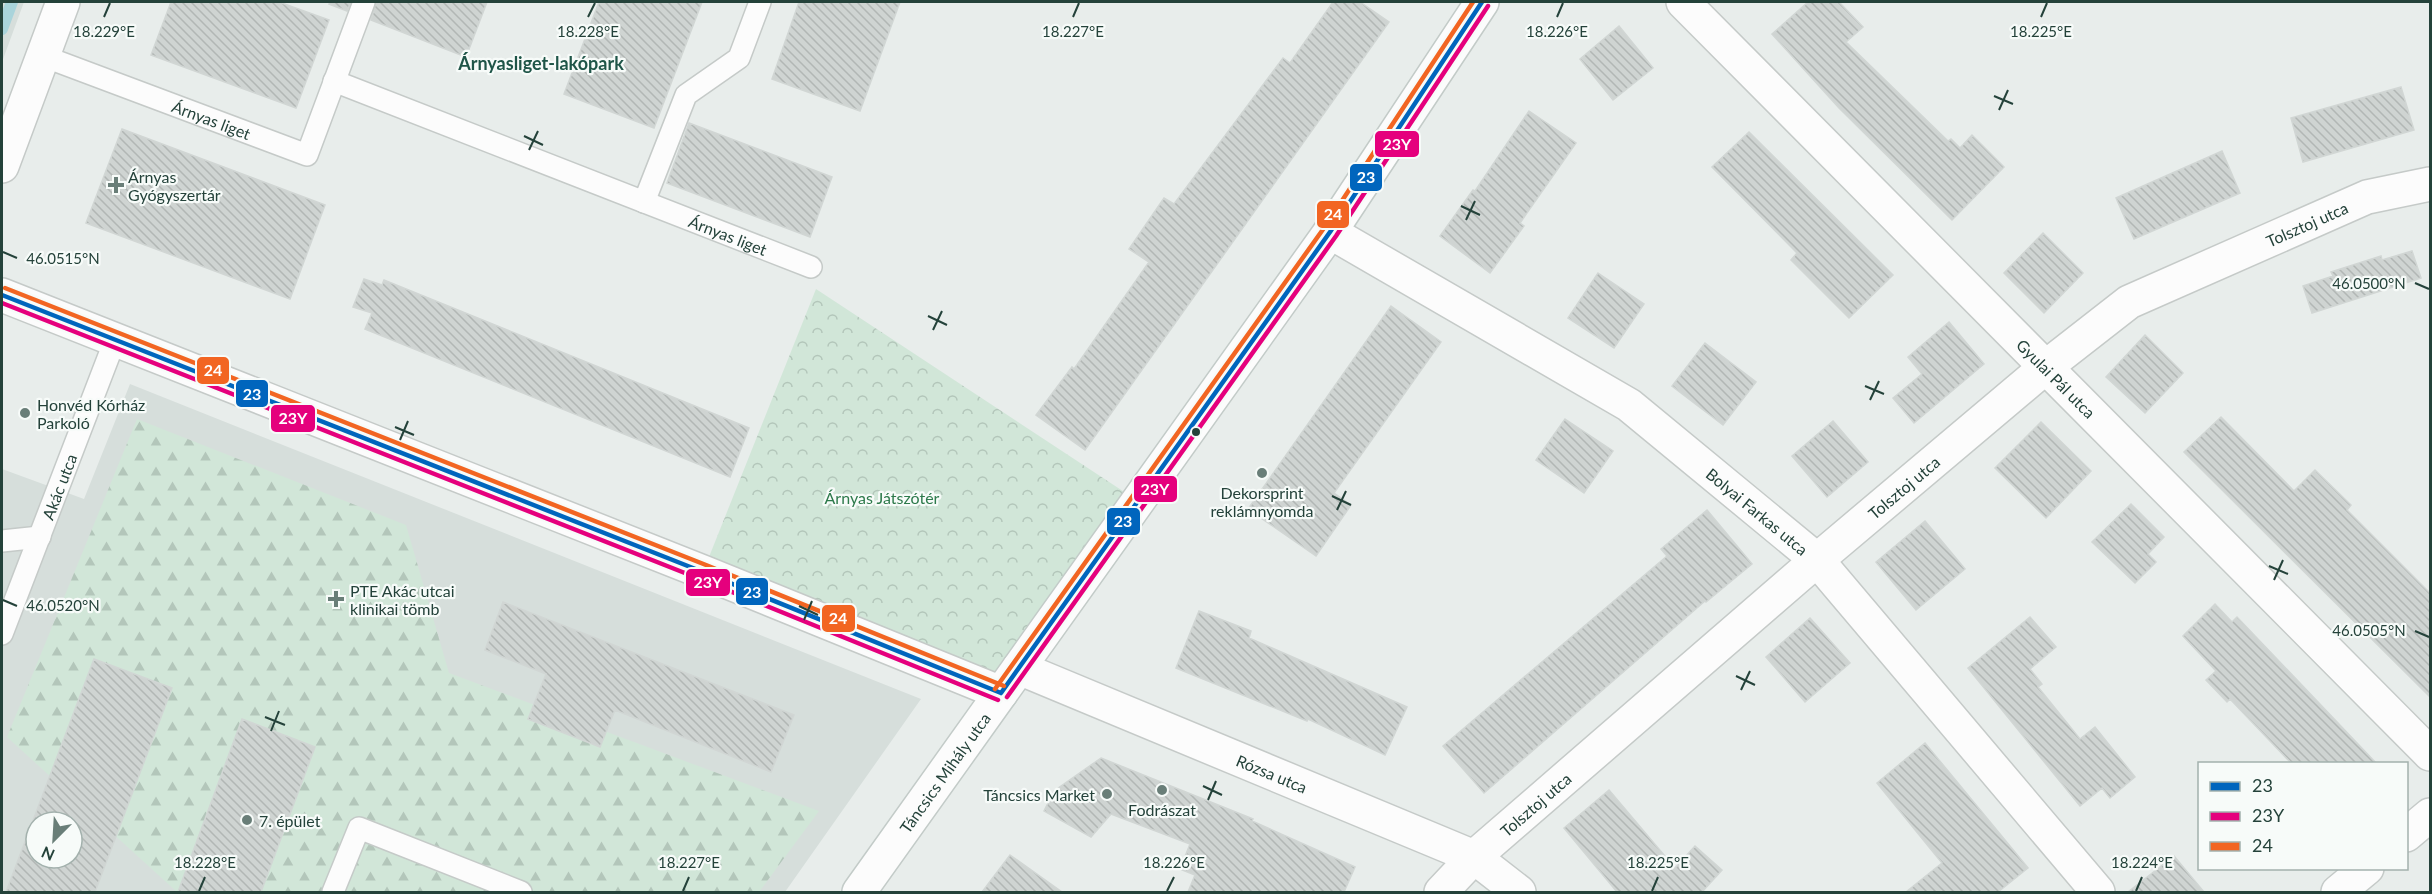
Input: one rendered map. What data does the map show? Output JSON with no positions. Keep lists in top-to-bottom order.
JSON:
{
  "streets": {
    "street": [
      "Tolsztoj utca",
      "Gyulai Pál utca",
      "Bolyai Farkas utca",
      "Táncsics Mihály utca",
      "Rózsa utca"
    ],
    "lane": ["Árnyas liget", "Akác utca"]
  },
  "crossings": [
    ["Tolsztoj utca", "Gyulai Pál utca"],
    ["Tolsztoj utca", "Bolyai Farkas utca"],
    ["Tolsztoj utca", "Rózsa utca"],
    ["Akác utca", "Rózsa utca"],
    ["Bolyai Farkas utca", "Táncsics Mihály utca"],
    ["Táncsics Mihály utca", "Rózsa utca"]
  ],
  "districts": ["Árnyasliget-lakópark"],
  "parks": ["Árnyas Játszótér"],
  "places": {
    "health": ["Árnyas Gyógyszertár", "PTE Akác utcai klinikai tömb"],
    "other": [
      "Honvéd Kórház Parkoló",
      "Dekorsprint reklámnyomda",
      "Fodrászat",
      "Táncsics Market",
      "7. épület"
    ]
  },
  "lines": ["transit line 23", "transit line 24", "transit line 23Y"],
  "legend": ["23", "23Y", "24"],
  "north": "bottom left",
  "coordinates": [
    "18.229°E",
    "18.228°E",
    "18.227°E",
    "18.226°E",
    "18.225°E",
    "46.0515°N",
    "46.0500°N",
    "46.0520°N",
    "46.0505°N",
    "18.224°E"
  ]
}
